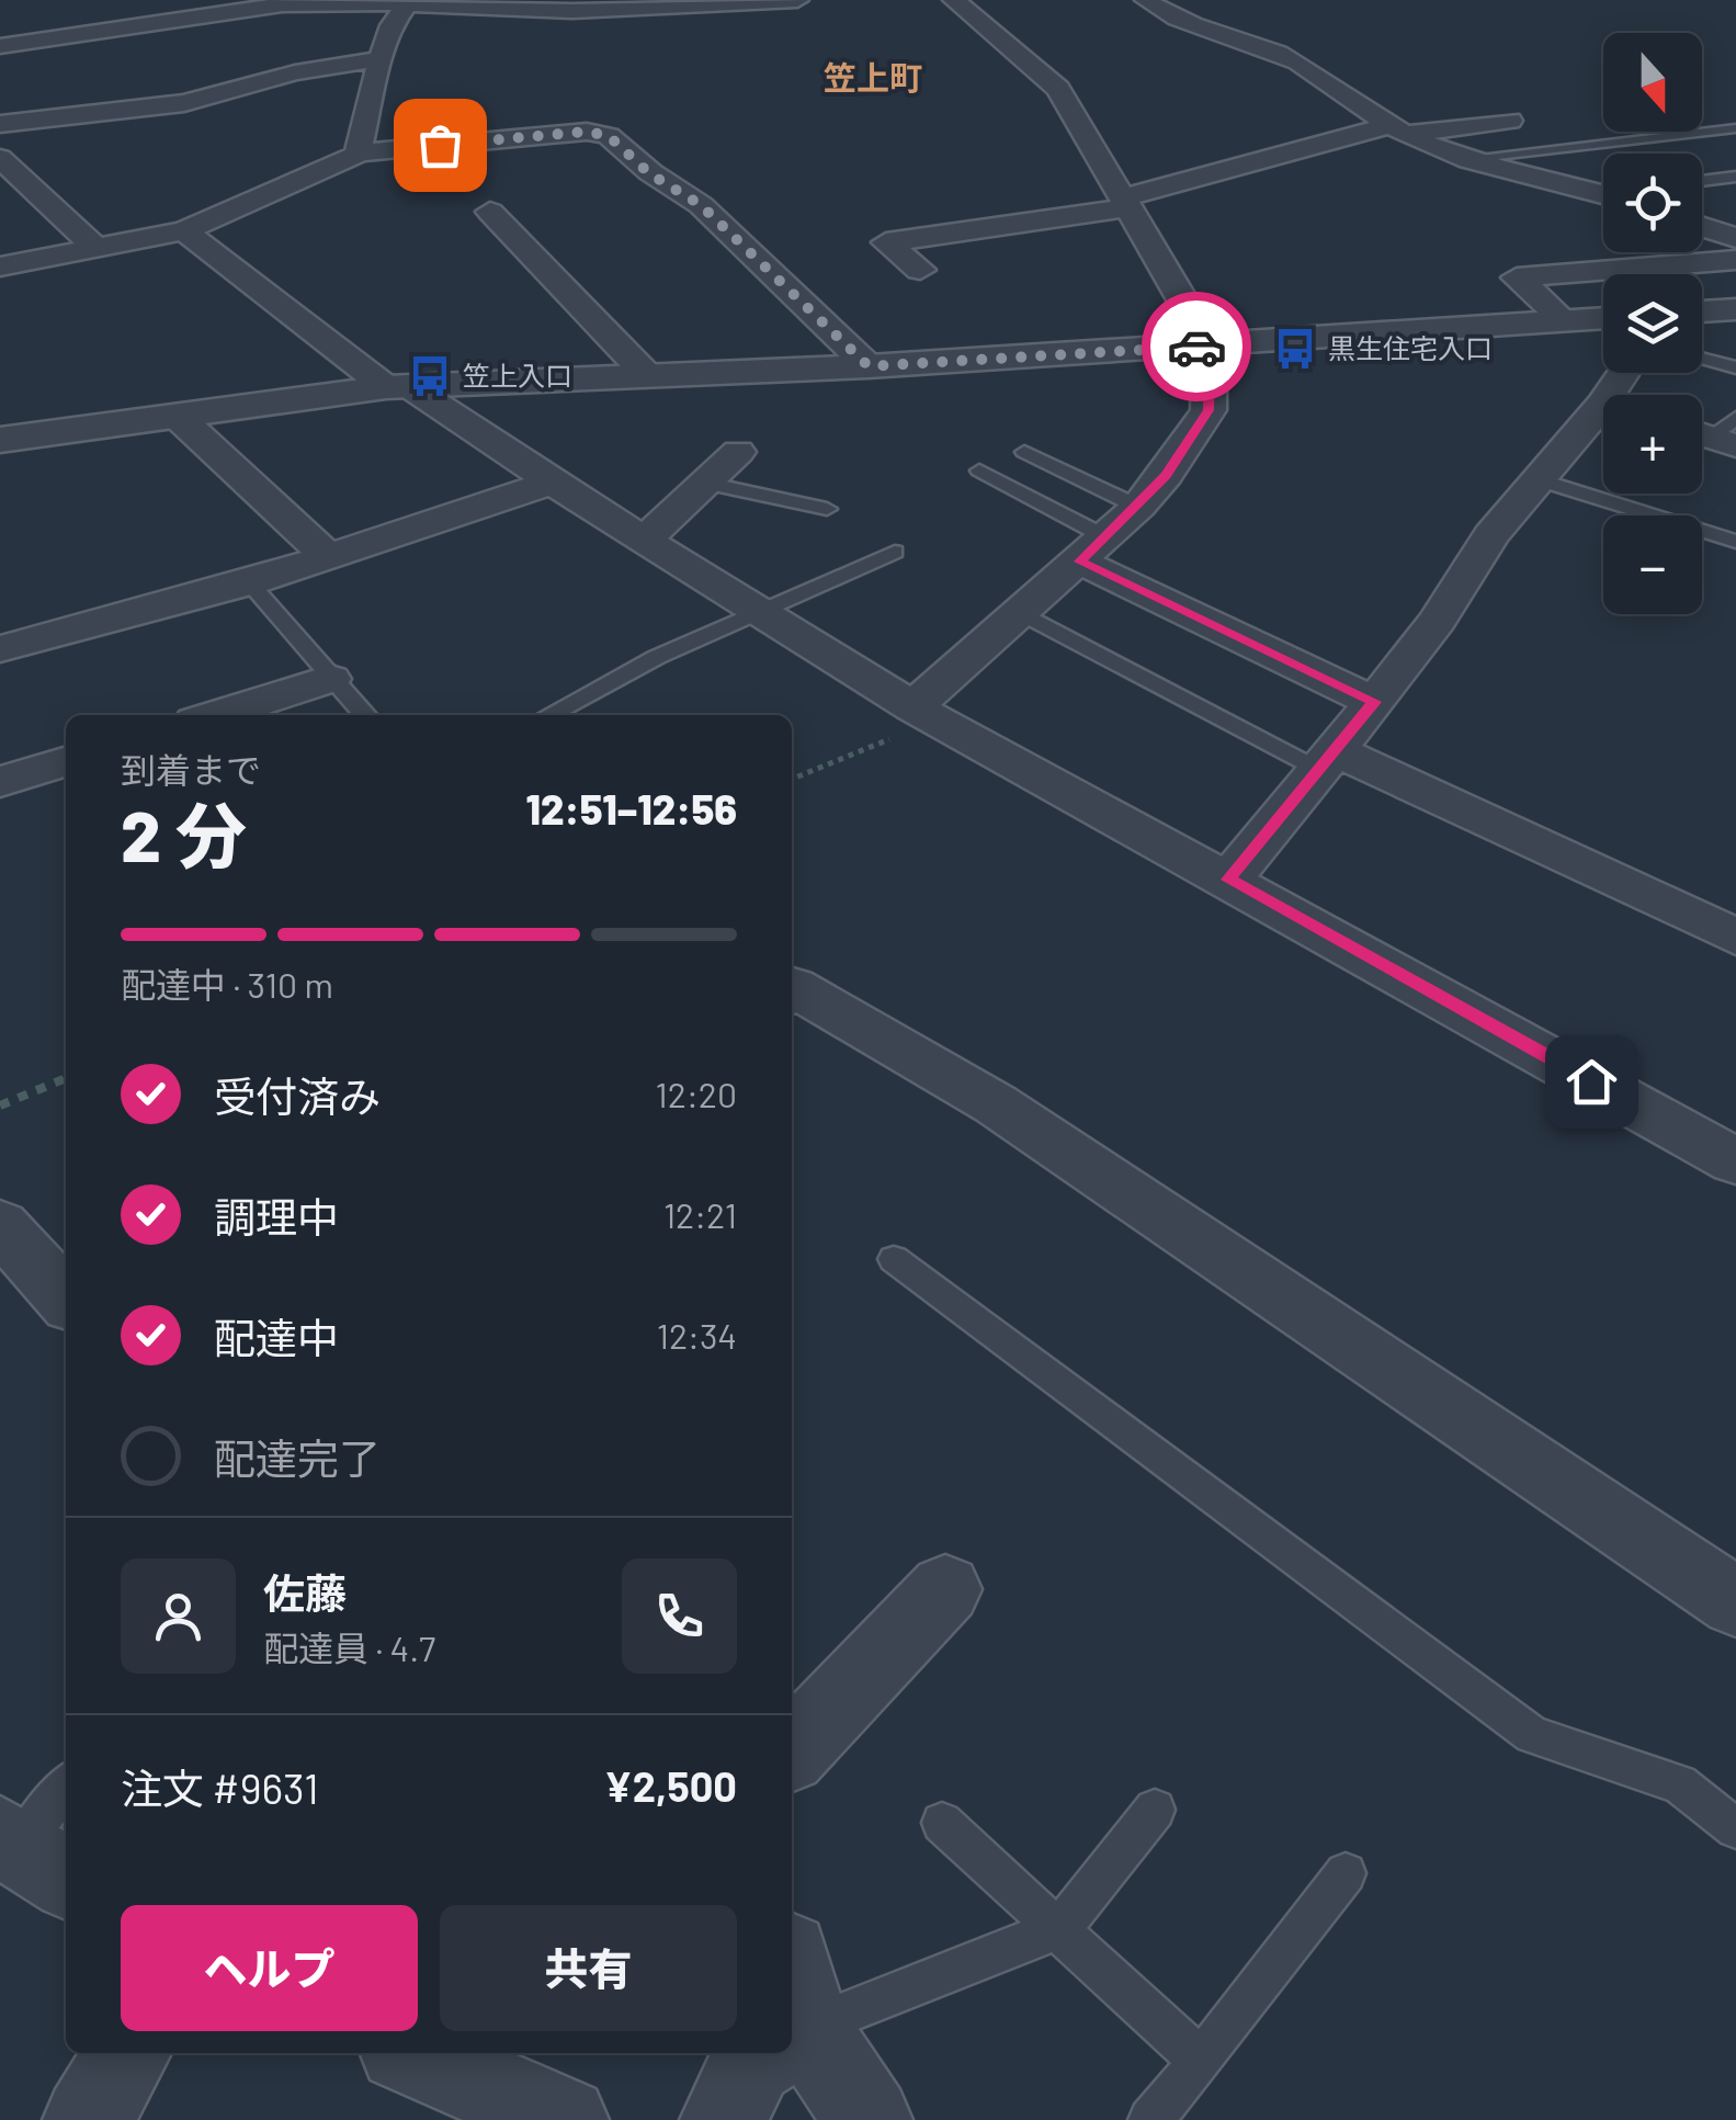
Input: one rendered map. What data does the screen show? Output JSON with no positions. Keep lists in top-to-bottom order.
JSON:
{
  "districts": ["笠上町"],
  "places": {
    "bus stop": ["黒生住宅入口", "笠上入口"]
  },
  "north": "bottom",
  "page": {
    "map_buttons": ["+", "−"],
    "heading": ["2 分", "到着まで", "12:51–12:56"],
    "panel": [
      "佐藤",
      "配達員 · 4.7",
      "注文 #9631",
      "¥2,500"
    ],
    "bar": "配達中 · 310 m",
    "list": [
      ["受付済み", "12:20"],
      ["調理中", "12:21"],
      ["配達中", "12:34"],
      "配達完了"
    ],
    "buttons": ["ヘルプ", "共有"]
  }
}
